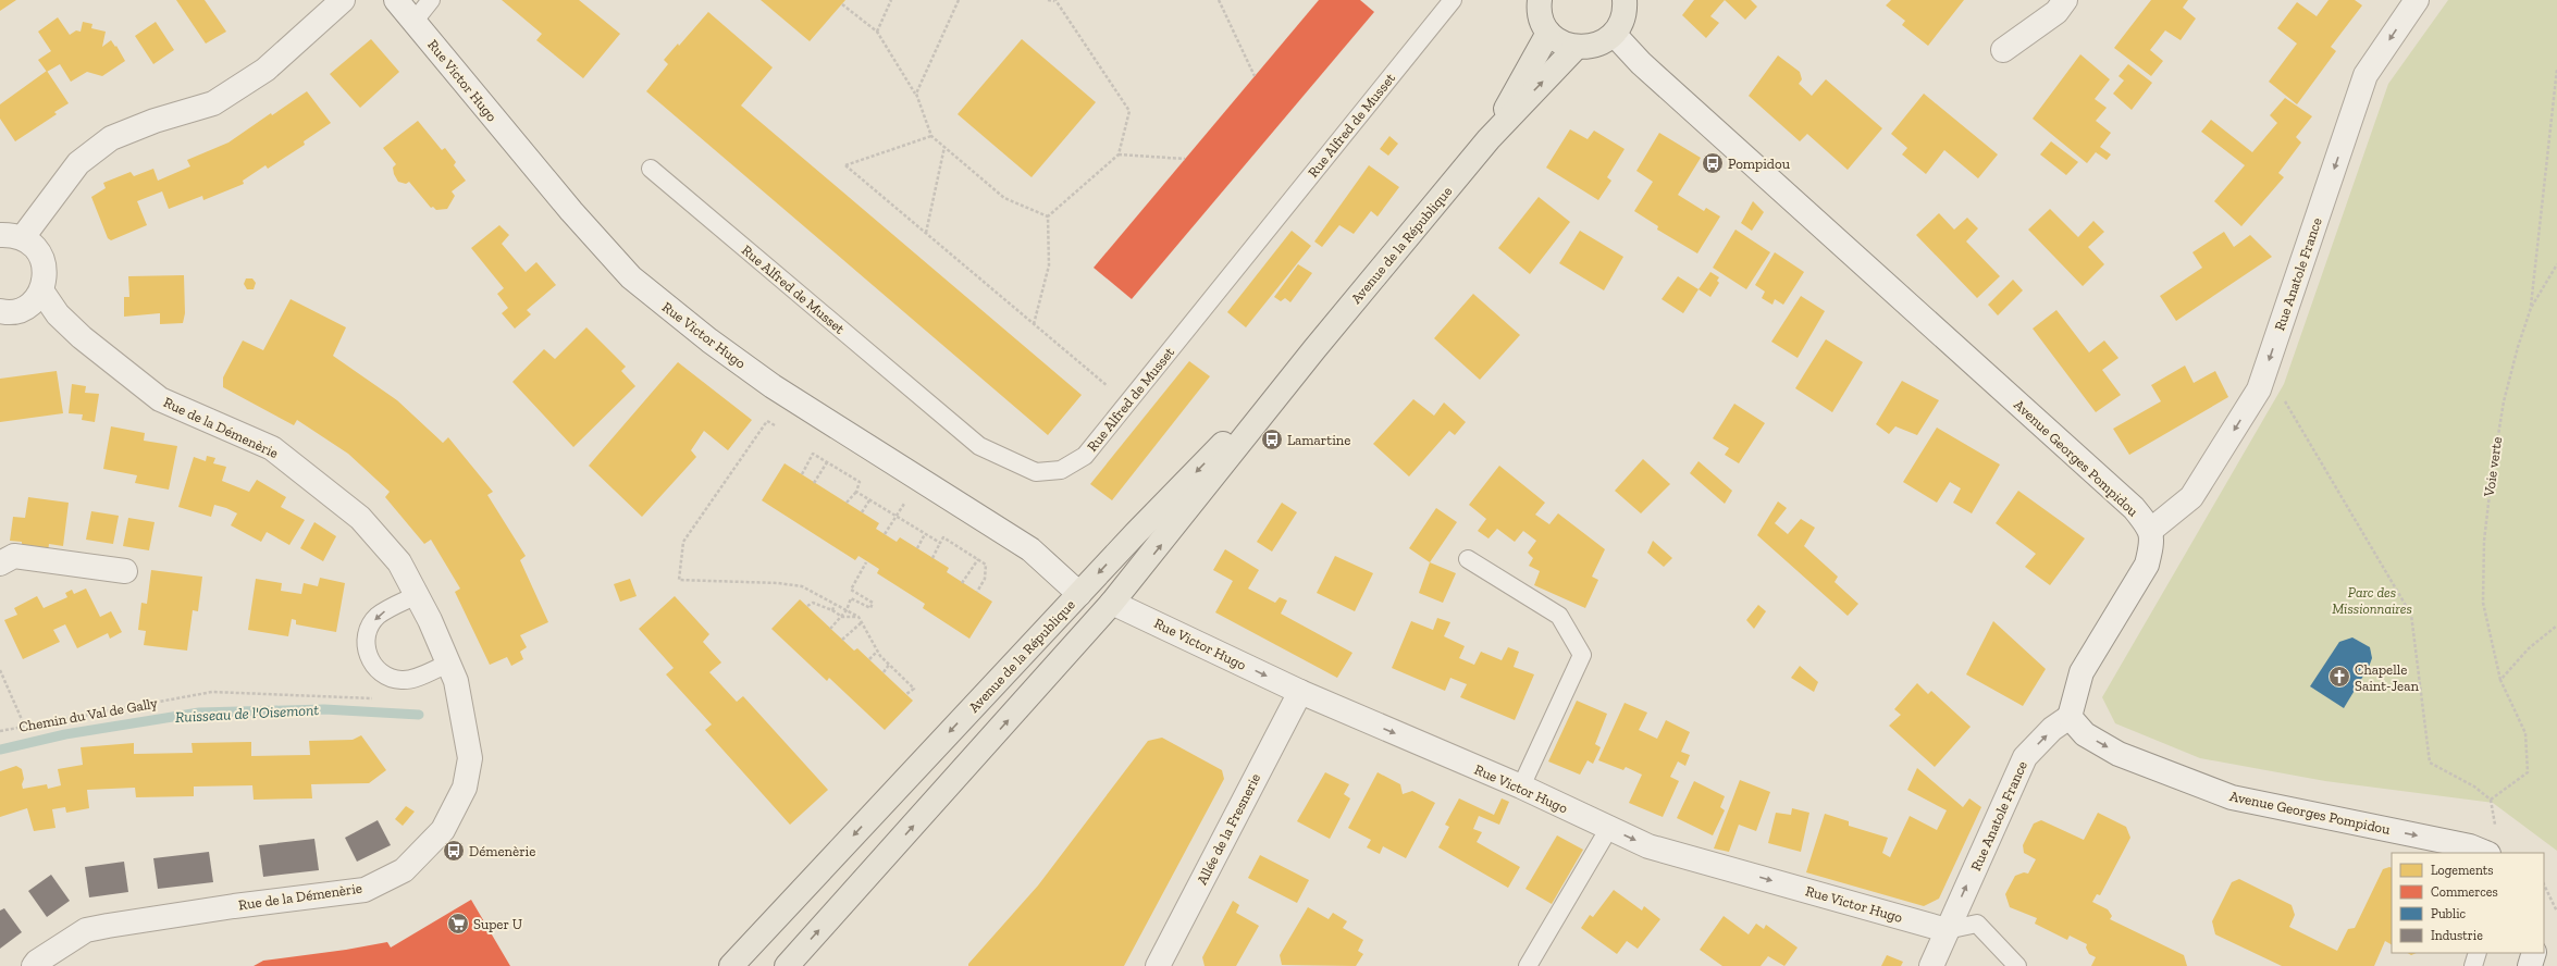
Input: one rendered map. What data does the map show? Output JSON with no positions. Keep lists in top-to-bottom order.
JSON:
{
  "streets": {
    "main road": ["Avenue de la République"],
    "street": [
      "Rue Victor Hugo",
      "Rue Anatole France",
      "Rue de la Démenèrie",
      "Avenue Georges Pompidou",
      "Allée de la Fresnerie"
    ],
    "lane": ["Rue Alfred de Musset"],
    "path": ["Voie verte", "Chemin du Val de Gally"]
  },
  "crossings": [
    ["Rue Victor Hugo", "Avenue de la République"],
    ["Rue Victor Hugo", "Rue Anatole France"],
    ["Rue Victor Hugo", "Allée de la Fresnerie"],
    ["Rue Anatole France", "Avenue Georges Pompidou"]
  ],
  "one_way": ["Rue Victor Hugo", "Avenue Georges Pompidou"],
  "water": ["Ruisseau de l'Oisemont"],
  "parks": ["Parc des Missionnaires"],
  "places": {
    "bus stop": ["Pompidou", "Lamartine", "Démenèrie"],
    "church": ["Chapelle Saint-Jean"],
    "supermarket": ["Super U"]
  },
  "legend": [
    "Logements",
    "Commerces",
    "Public",
    "Industrie"
  ]
}
